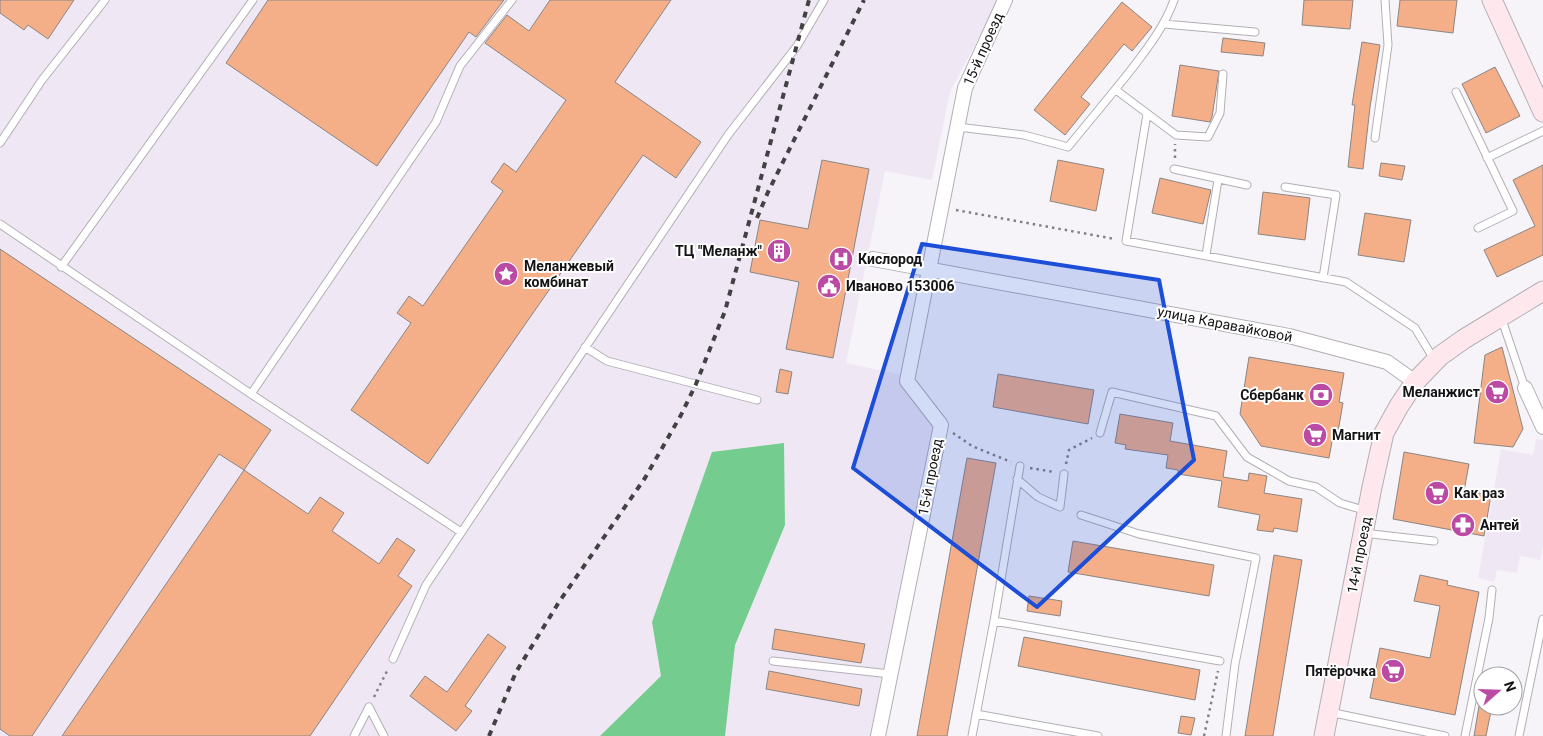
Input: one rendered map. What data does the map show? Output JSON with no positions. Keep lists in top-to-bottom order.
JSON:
{
  "streets": {
    "main road": ["14-й проезд"],
    "street": ["15-й проезд", "улица Каравайковой"]
  },
  "crossings": [
    ["15-й проезд", "улица Каравайковой"],
    ["улица Каравайковой", "14-й проезд"]
  ],
  "places": {
    "building": ["ТЦ \"Меланж\""],
    "hospital": ["Кислород"],
    "place": ["Меланжевый комбинат"],
    "public building": ["Иваново 153006"],
    "supermarket": [
      "Меланжист",
      "Магнит",
      "Как раз",
      "Пятёрочка"
    ],
    "bank": ["Сбербанк"],
    "pharmacy": ["Антей"]
  },
  "north": "right"
}
